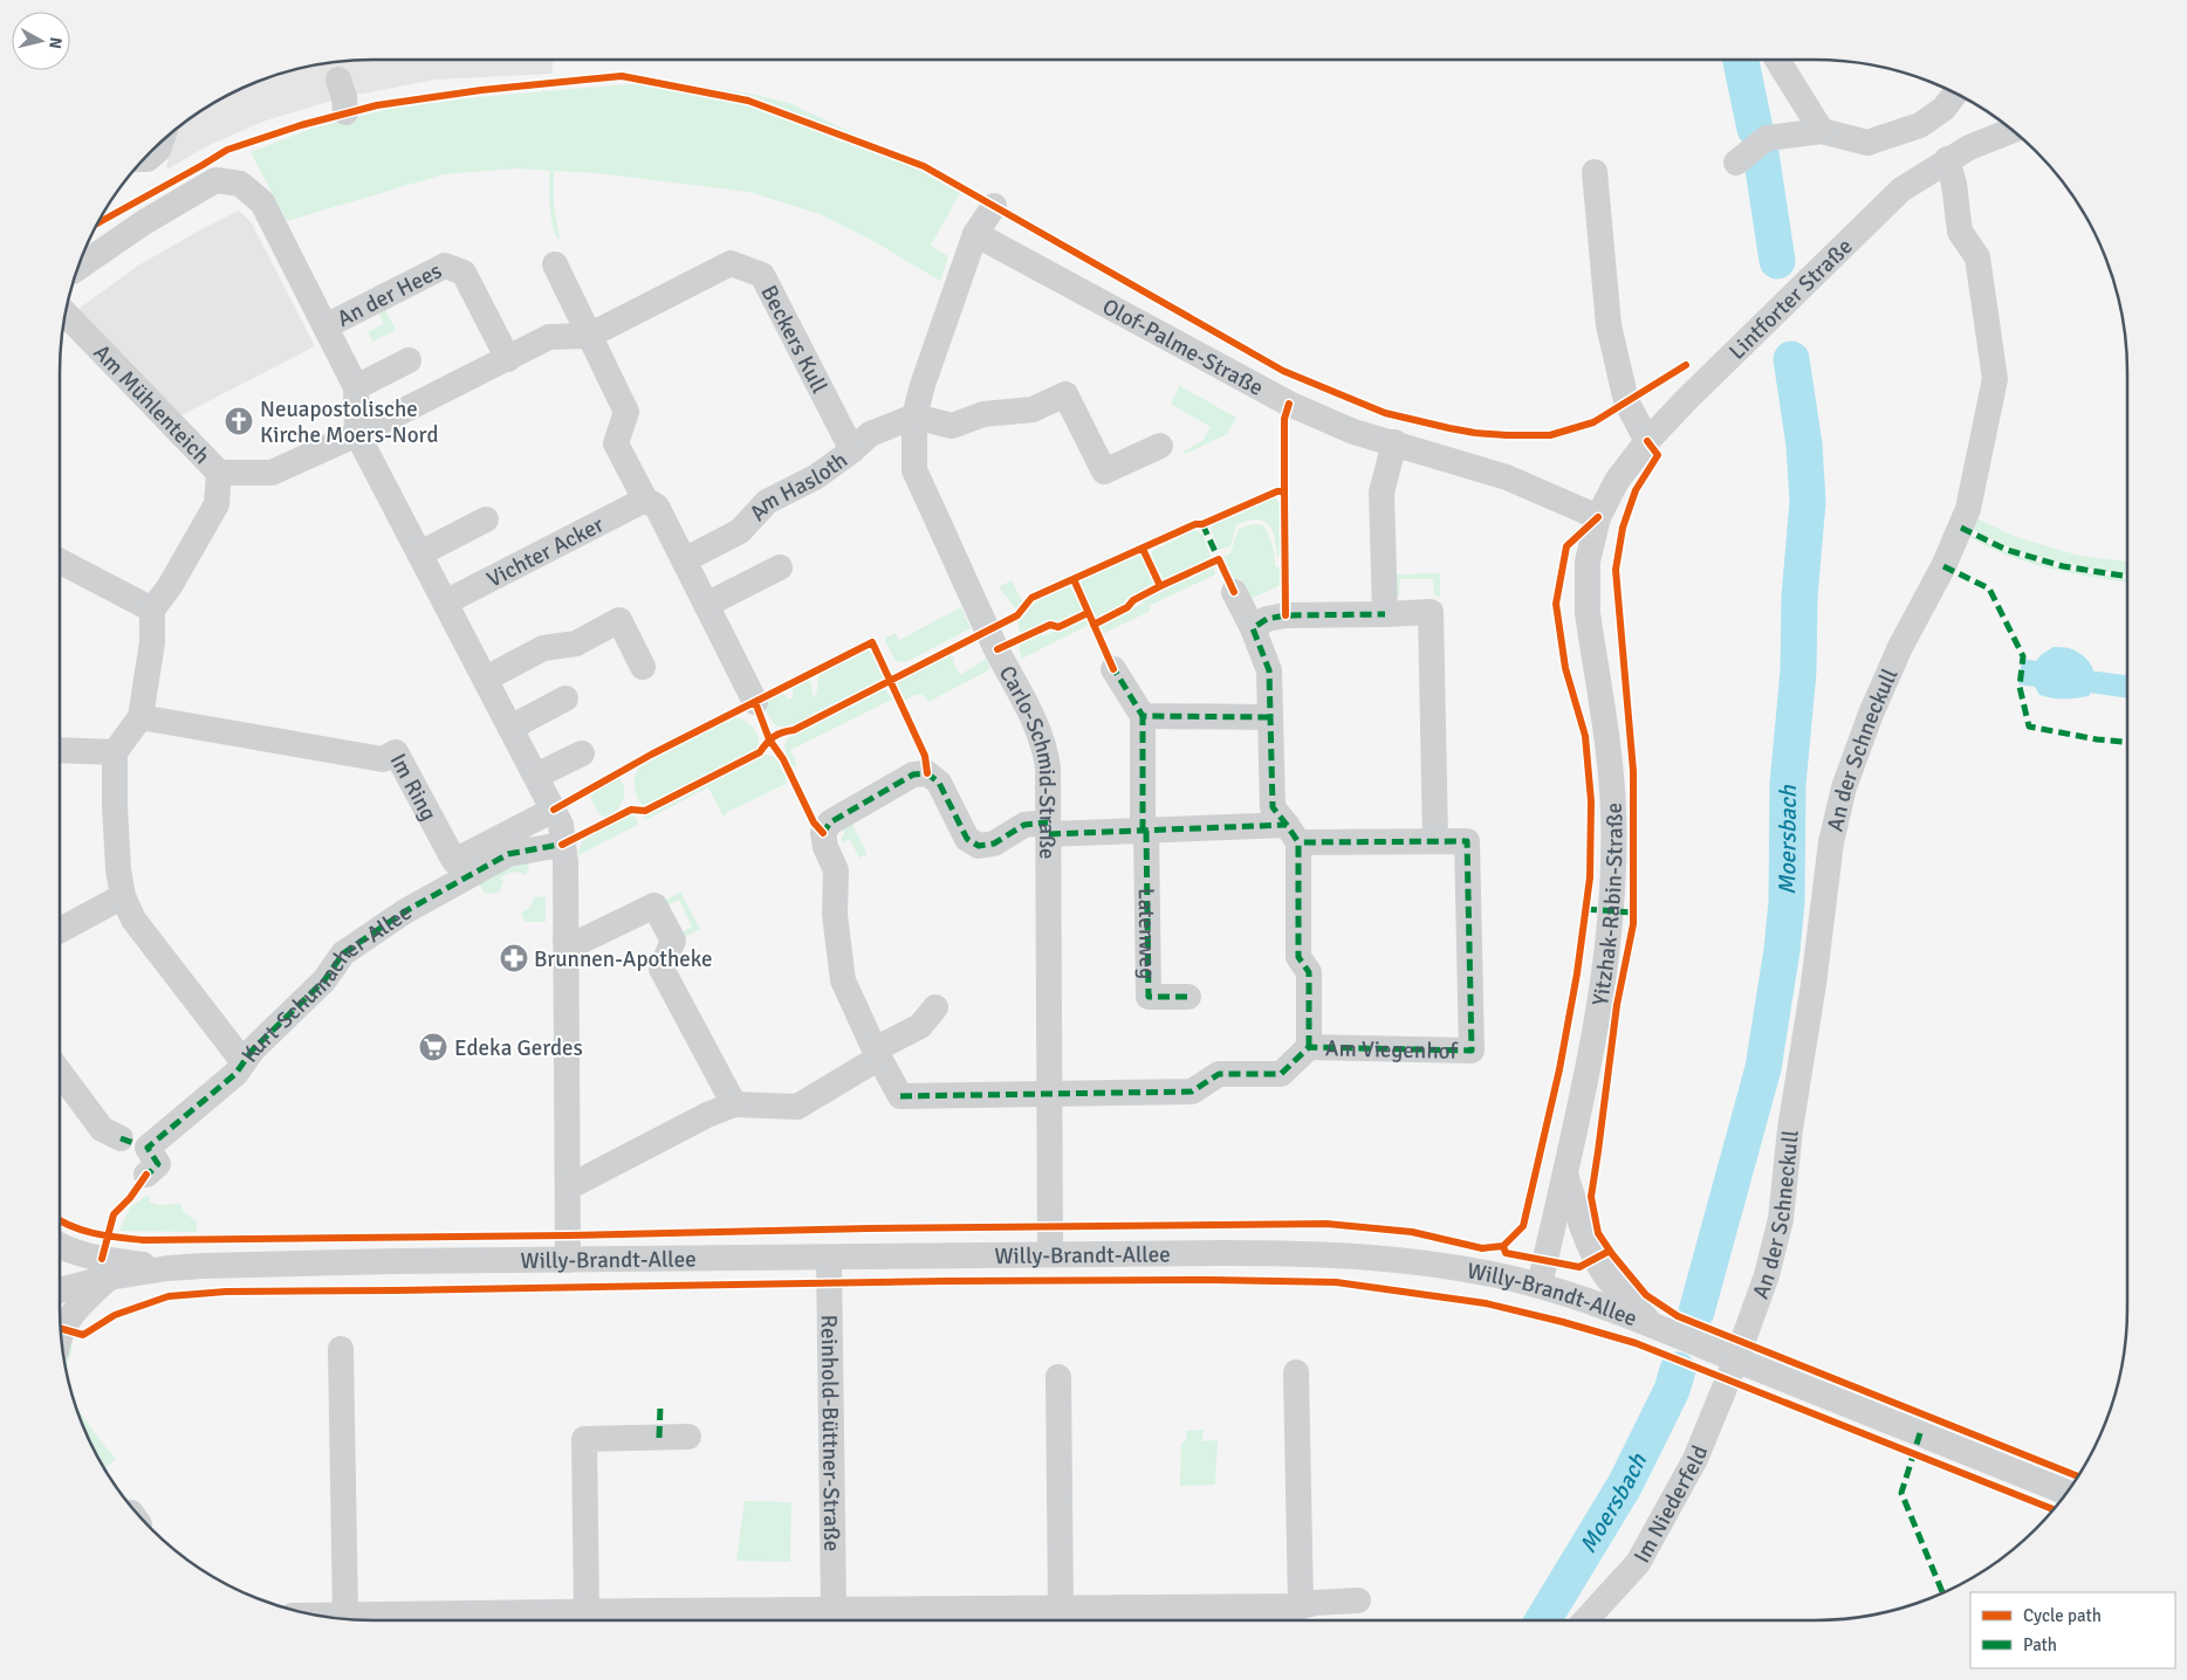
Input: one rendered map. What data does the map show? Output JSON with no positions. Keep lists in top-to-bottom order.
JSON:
{
  "streets": {
    "street": [
      "An der Hees",
      "Lintforter Straße",
      "Beckers Kull",
      "Olof-Palme-Straße",
      "Am Mühlenteich",
      "Am Hasloth",
      "Vichter Acker",
      "An der Schneckull",
      "Carlo-Schmid-Straße",
      "Im Ring",
      "Yitzhak-Rabin-Straße",
      "Latenweg",
      "Kurt-Schumacher-Allee",
      "Am Viegenhof",
      "Willy-Brandt-Allee",
      "Reinhold-Büttner-Straße",
      "Im Niederfeld"
    ]
  },
  "crossings": [
    ["Lintforter Straße", "Olof-Palme-Straße"],
    ["Lintforter Straße", "An der Schneckull"],
    ["Lintforter Straße", "Yitzhak-Rabin-Straße"],
    ["Beckers Kull", "Am Hasloth"],
    ["Olof-Palme-Straße", "Carlo-Schmid-Straße"],
    ["Olof-Palme-Straße", "Yitzhak-Rabin-Straße"],
    ["Am Hasloth", "Carlo-Schmid-Straße"],
    ["An der Schneckull", "Willy-Brandt-Allee"],
    ["An der Schneckull", "Im Niederfeld"],
    ["Carlo-Schmid-Straße", "Am Viegenhof"],
    ["Carlo-Schmid-Straße", "Willy-Brandt-Allee"],
    ["Yitzhak-Rabin-Straße", "Willy-Brandt-Allee"],
    ["Willy-Brandt-Allee", "Reinhold-Büttner-Straße"],
    ["Willy-Brandt-Allee", "Im Niederfeld"]
  ],
  "water": ["Moersbach"],
  "places": {
    "church": ["Neuapostolische Kirche Moers-Nord"],
    "pharmacy": ["Brunnen-Apotheke"],
    "supermarket": ["Edeka Gerdes"]
  },
  "legend": ["Cycle path", "Path"],
  "north": "right"
}
